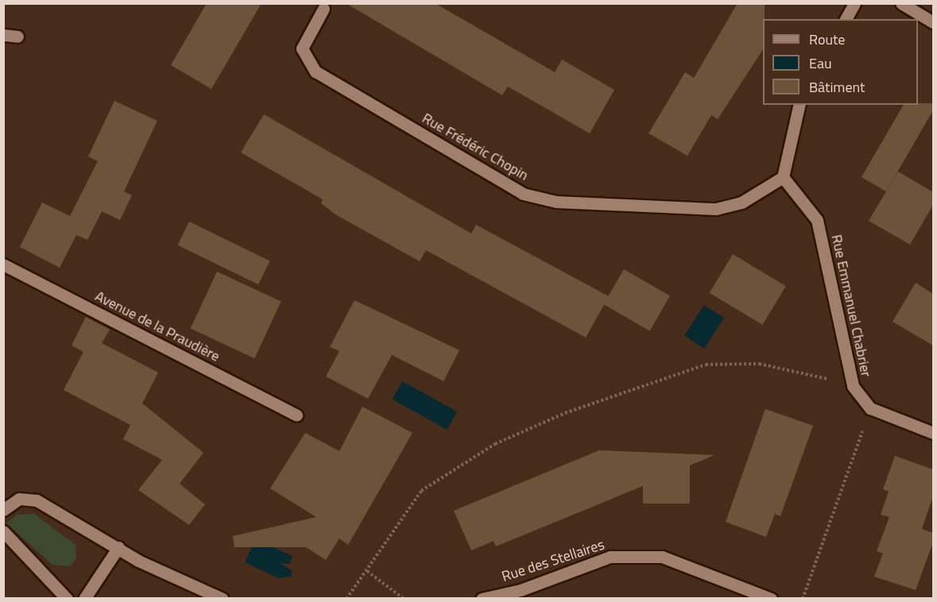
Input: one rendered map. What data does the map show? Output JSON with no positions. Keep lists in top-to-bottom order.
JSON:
{
  "streets": {
    "street": [
      "Rue Frédéric Chopin",
      "Rue Emmanuel Chabrier",
      "Avenue de la Praudière",
      "Rue des Stellaires"
    ]
  },
  "crossings": [
    ["Rue Frédéric Chopin", "Rue Emmanuel Chabrier"]
  ],
  "legend": ["Route", "Eau", "Bâtiment"]
}
